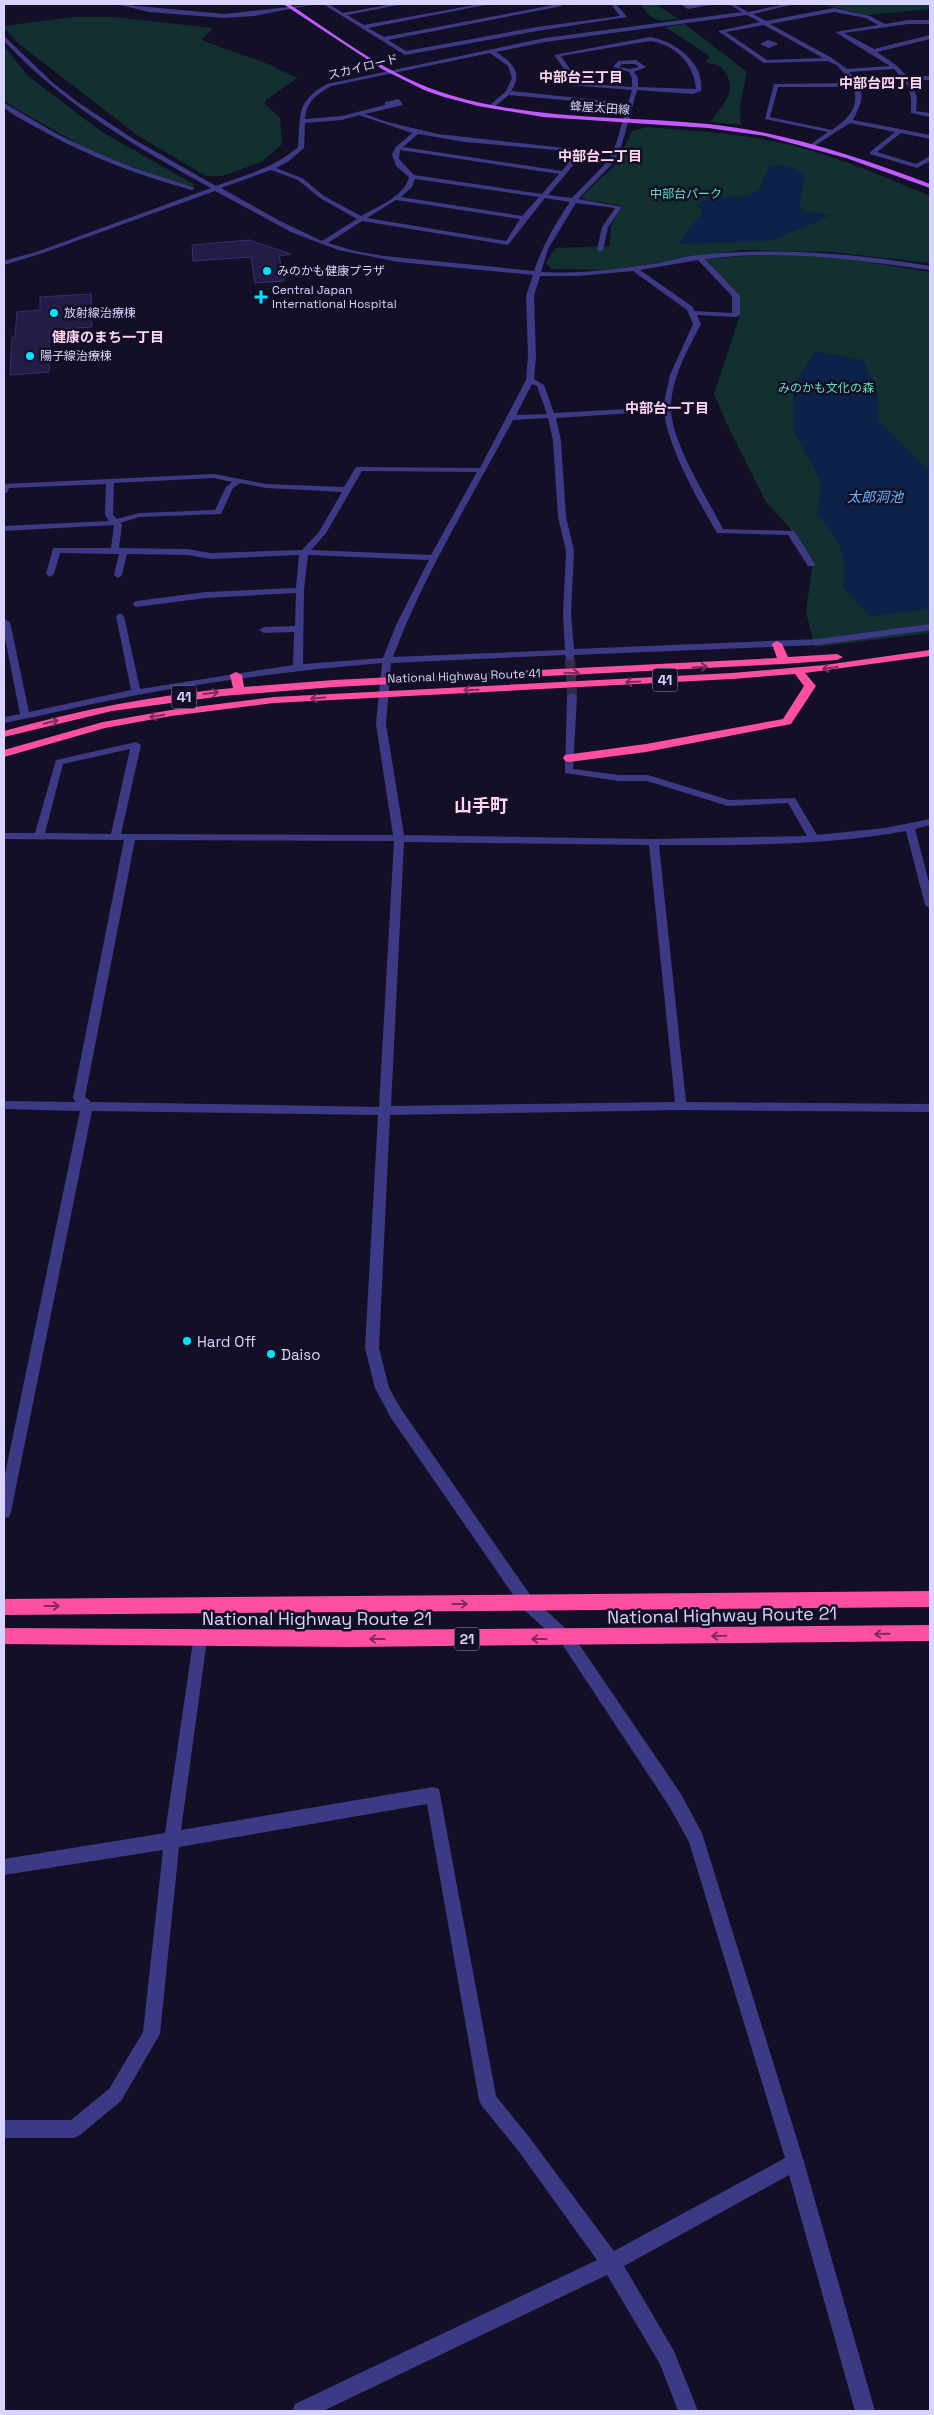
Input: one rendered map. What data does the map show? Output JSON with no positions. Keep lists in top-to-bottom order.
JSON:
{
  "streets": {
    "highway": [
      "National Highway Route 41",
      "41",
      "National Highway Route 21",
      "21"
    ],
    "main road": ["蜂屋太田線"],
    "street": ["スカイロード"]
  },
  "crossings": [
    ["スカイロード", "蜂屋太田線"]
  ],
  "districts": [
    "中部台三丁目",
    "中部台四丁目",
    "中部台二丁目",
    "健康のまち一丁目",
    "中部台一丁目",
    "山手町"
  ],
  "water": ["太郎洞池"],
  "parks": ["中部台パーク", "みのかも文化の森"],
  "places": {
    "other": [
      "みのかも健康プラザ",
      "放射線治療棟",
      "陽子線治療棟",
      "Hard Off",
      "Daiso"
    ],
    "health": ["Central Japan International Hospital"]
  }
}
